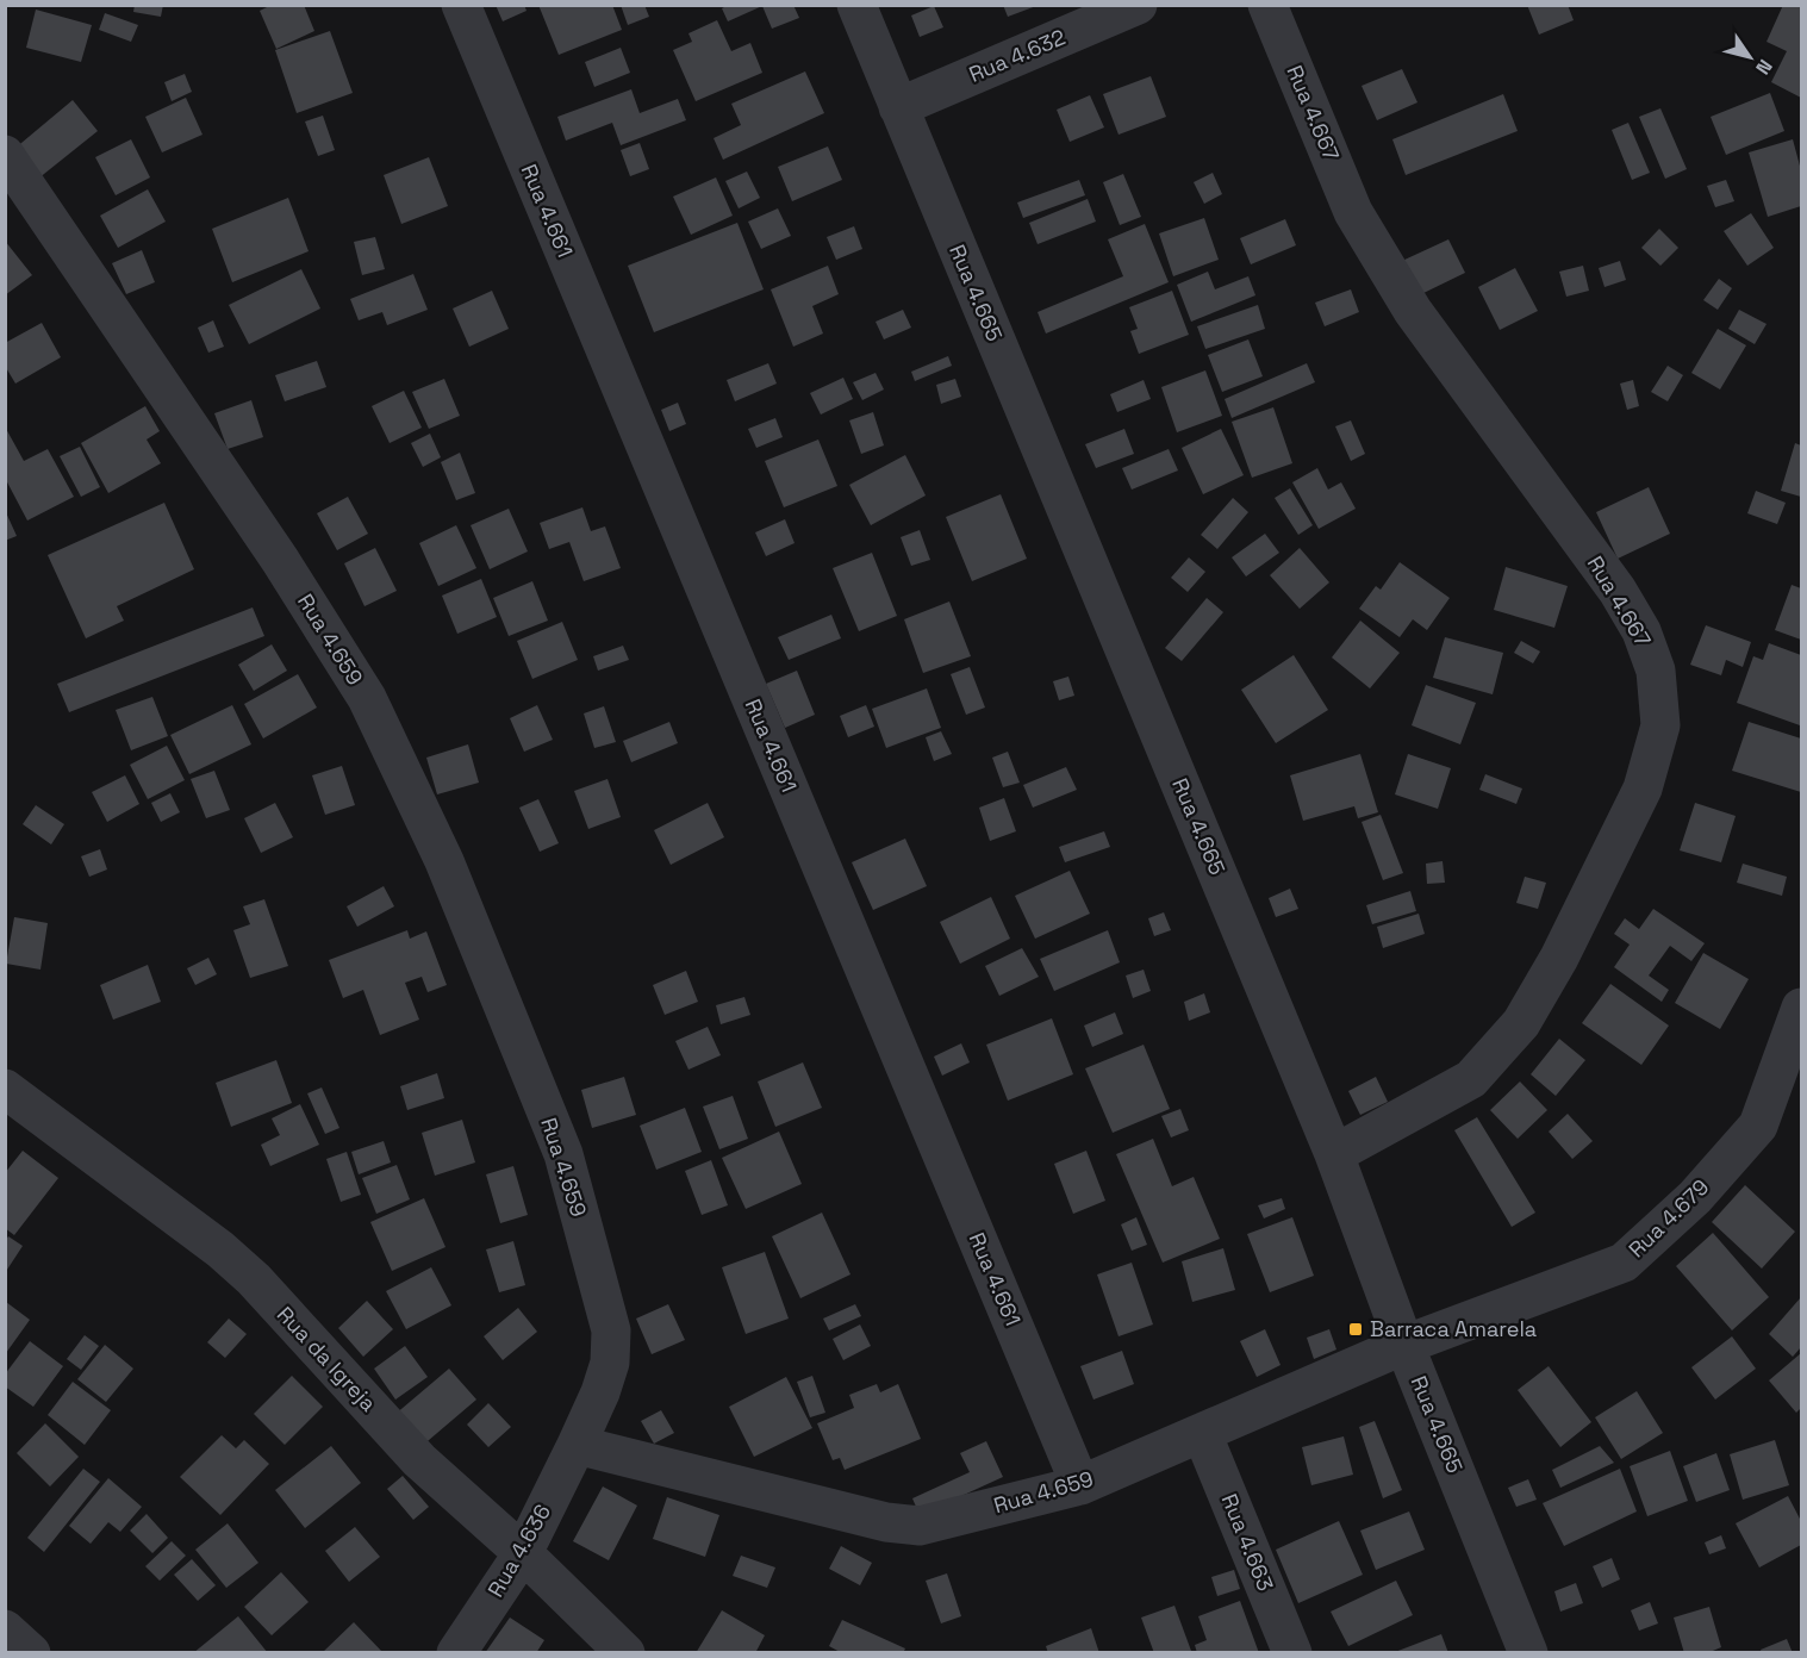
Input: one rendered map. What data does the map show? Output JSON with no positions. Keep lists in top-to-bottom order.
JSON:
{
  "streets": {
    "street": [
      "Rua 4.632",
      "Rua 4.667",
      "Rua 4.661",
      "Rua 4.665",
      "Rua 4.659",
      "Rua 4.679",
      "Rua da Igreja",
      "Rua 4.663",
      "Rua 4.636"
    ]
  },
  "crossings": [
    ["Rua 4.632", "Rua 4.665"],
    ["Rua 4.667", "Rua 4.665"],
    ["Rua 4.661", "Rua 4.659"],
    ["Rua 4.665", "Rua 4.659"],
    ["Rua 4.665", "Rua 4.679"],
    ["Rua 4.659", "Rua 4.679"],
    ["Rua 4.659", "Rua 4.663"],
    ["Rua 4.659", "Rua 4.636"],
    ["Rua da Igreja", "Rua 4.636"]
  ],
  "places": {
    "transit": ["Barraca Amarela"]
  },
  "north": "bottom right"
}
